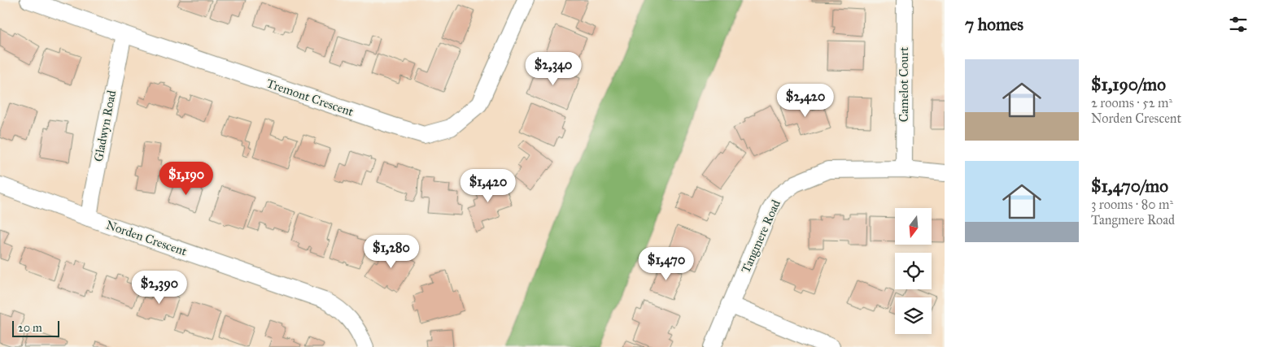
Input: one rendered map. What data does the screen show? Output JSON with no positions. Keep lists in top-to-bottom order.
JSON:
{
  "streets": {
    "street": [
      "Camelot Court",
      "Tremont Crescent",
      "Gladwyn Road",
      "Tangmere Road",
      "Norden Crescent"
    ]
  },
  "crossings": [
    ["Camelot Court", "Tangmere Road"],
    ["Tremont Crescent", "Gladwyn Road"],
    ["Gladwyn Road", "Norden Crescent"]
  ],
  "scale_bar": "20 m",
  "north": "bottom",
  "page": {
    "heading": "7 homes",
    "list": [
      {
        "name": "$1,190/mo",
        "note": "2 rooms · 52 m² · Norden Crescent"
      },
      {
        "name": "$1,470/mo",
        "note": "3 rooms · 80 m² · Tangmere Road"
      }
    ],
    "price": [
      "$2,340",
      "$2,420",
      "$1,190",
      "$1,420",
      "$1,280",
      "$1,470",
      "$2,390"
    ],
    "scale": "20 m"
  }
}
